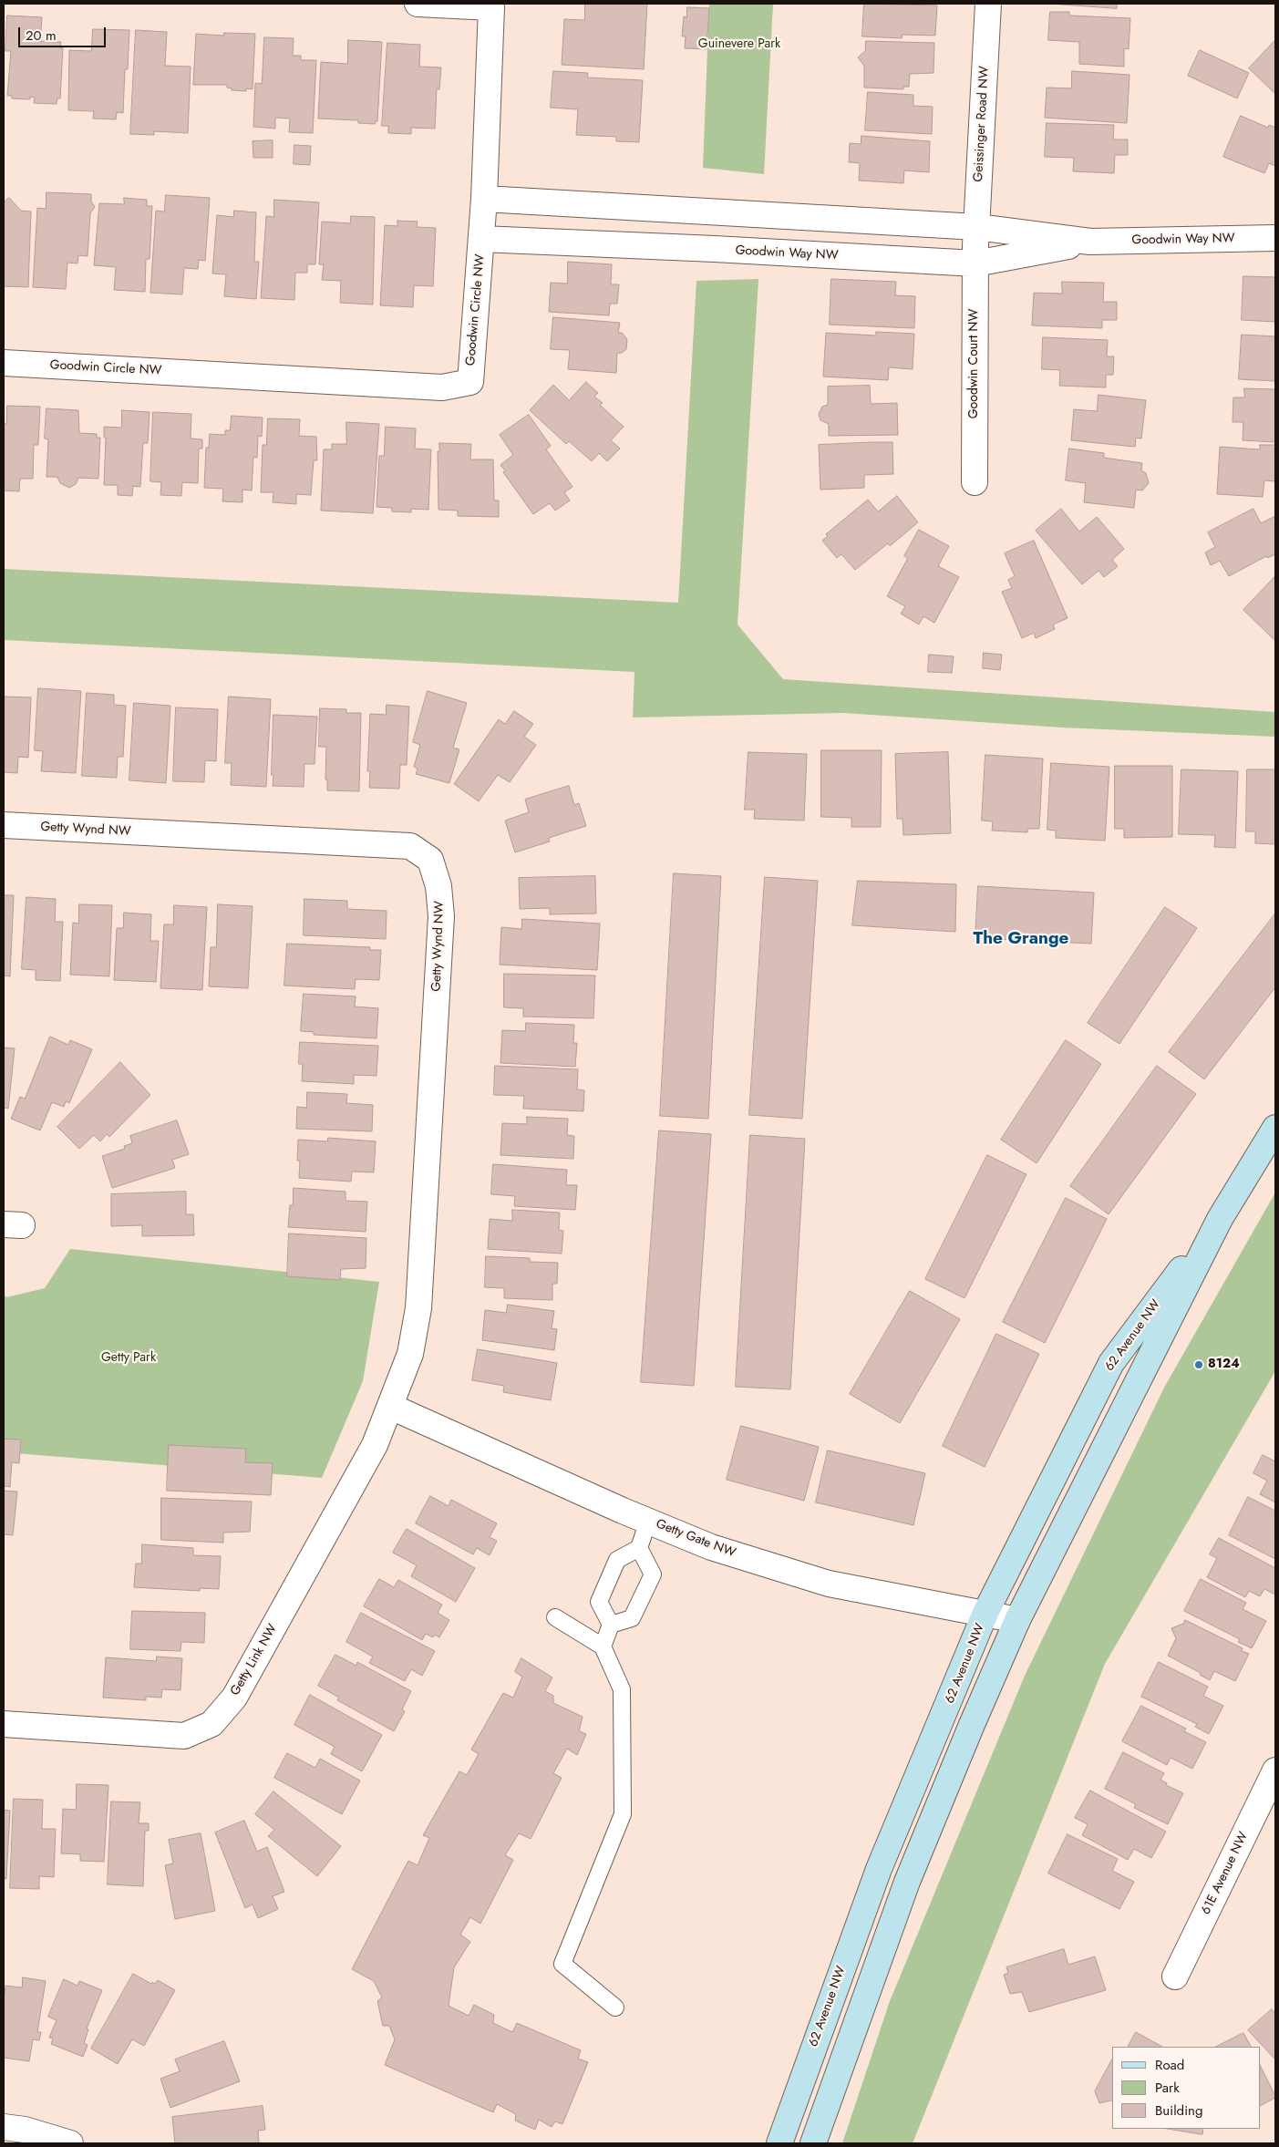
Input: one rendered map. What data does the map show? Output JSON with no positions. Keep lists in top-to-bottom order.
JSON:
{
  "streets": {
    "main road": ["62 Avenue NW"],
    "street": [
      "Geissinger Road NW",
      "Goodwin Way NW",
      "Goodwin Circle NW",
      "Goodwin Court NW",
      "Getty Wynd NW",
      "Getty Gate NW",
      "Getty Link NW",
      "61E Avenue NW"
    ]
  },
  "crossings": [
    ["Geissinger Road NW", "Goodwin Way NW"],
    ["Geissinger Road NW", "Goodwin Court NW"],
    ["Goodwin Way NW", "Goodwin Circle NW"],
    ["Goodwin Way NW", "Goodwin Court NW"],
    ["Getty Wynd NW", "Getty Gate NW"],
    ["Getty Wynd NW", "Getty Link NW"],
    ["62 Avenue NW", "Getty Gate NW"],
    ["Getty Gate NW", "Getty Link NW"]
  ],
  "districts": ["The Grange"],
  "parks": ["Guinevere Park", "Getty Park"],
  "places": ["8124"],
  "legend": ["Road", "Park", "Building"],
  "scale_bar": "20 m"
}
